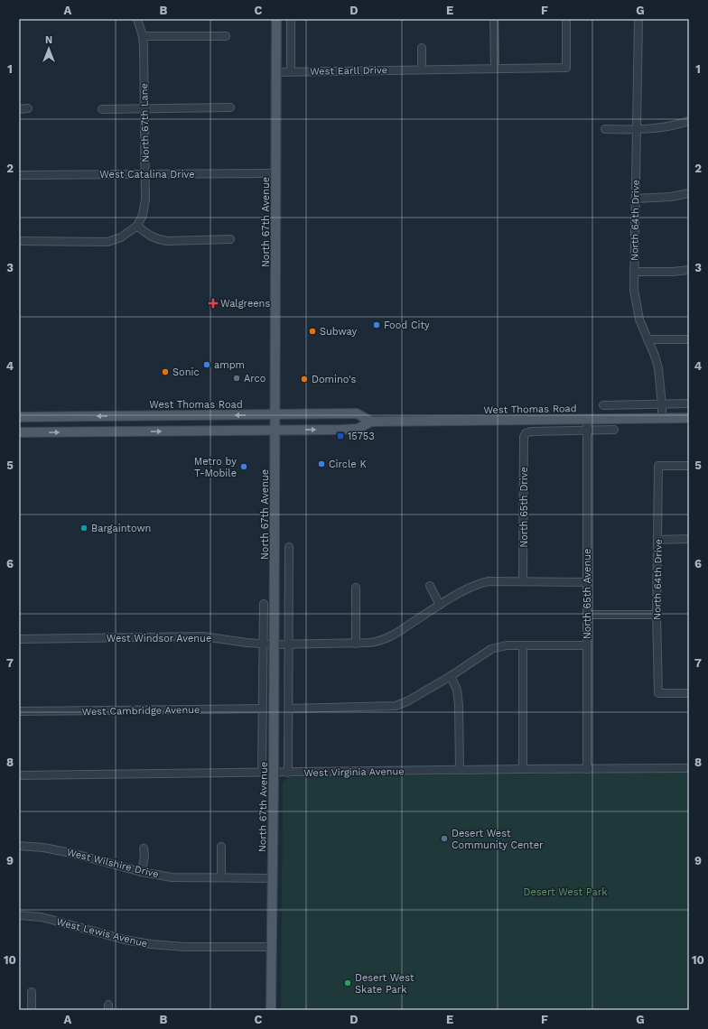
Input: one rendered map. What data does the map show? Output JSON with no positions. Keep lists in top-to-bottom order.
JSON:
{
  "streets": {
    "main road": ["North 67th Avenue", "West Thomas Road"],
    "street": [
      "West Earll Drive",
      "North 67th Lane",
      "West Catalina Drive",
      "North 64th Drive",
      "North 65th Drive",
      "North 65th Avenue",
      "West Windsor Avenue",
      "West Cambridge Avenue",
      "West Virginia Avenue",
      "West Wilshire Drive",
      "West Lewis Avenue"
    ]
  },
  "crossings": [
    ["West Earll Drive", "North 67th Avenue"],
    ["North 67th Lane", "West Catalina Drive"],
    ["West Catalina Drive", "North 67th Avenue"],
    ["North 64th Drive", "West Thomas Road"],
    ["North 67th Avenue", "West Thomas Road"],
    ["North 67th Avenue", "West Windsor Avenue"],
    ["North 67th Avenue", "West Cambridge Avenue"],
    ["North 67th Avenue", "West Virginia Avenue"],
    ["North 67th Avenue", "West Wilshire Drive"],
    ["North 67th Avenue", "West Lewis Avenue"],
    ["West Thomas Road", "North 65th Avenue"],
    ["North 65th Drive", "North 65th Avenue"],
    ["North 65th Drive", "West Windsor Avenue"],
    ["North 65th Avenue", "West Windsor Avenue"],
    ["North 65th Avenue", "West Virginia Avenue"]
  ],
  "parks": ["Desert West Park"],
  "places": {
    "health": ["Walgreens"],
    "other": [
      "Food City",
      "Subway",
      "ampm",
      "Sonic",
      "Arco",
      "Domino's",
      "Circle K",
      "Metro by T-Mobile",
      "Bargaintown",
      "Desert West Community Center",
      "Desert West Skate Park"
    ],
    "transit": ["15753"]
  },
  "north": "top",
  "grid": {
    "columns": [
      "A",
      "B",
      "C",
      "D",
      "E",
      "F",
      "G"
    ],
    "rows": [
      "1",
      "2",
      "3",
      "4",
      "5",
      "6",
      "7",
      "8",
      "9",
      "10"
    ]
  }
}
